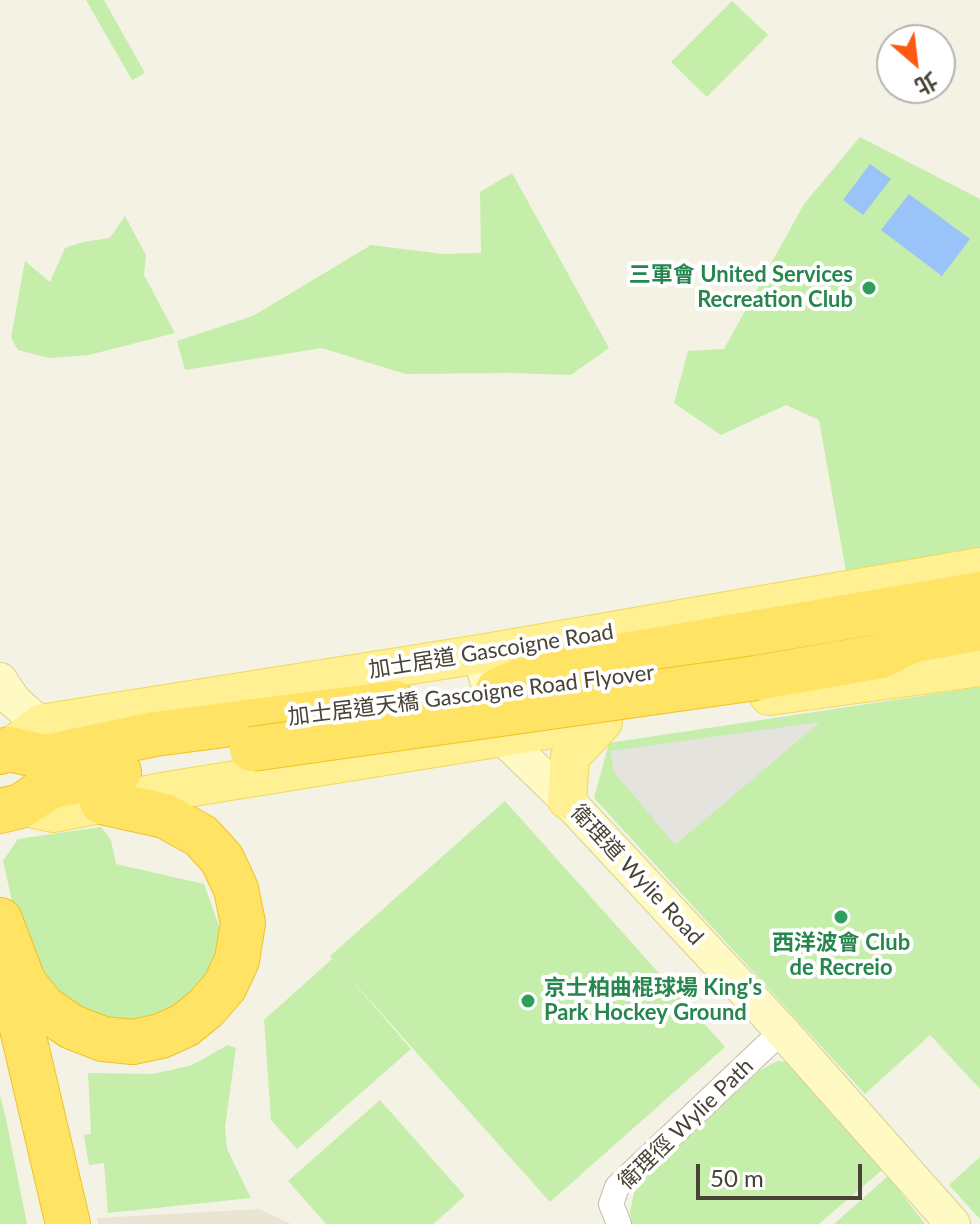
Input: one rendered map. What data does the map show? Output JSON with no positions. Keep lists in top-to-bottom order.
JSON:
{
  "streets": {
    "highway": ["加士居道天橋 Gascoigne Road Flyover"],
    "main road": ["加士居道 Gascoigne Road"],
    "street": ["衛理道 Wylie Road", "衛理徑 Wylie Path"]
  },
  "crossings": [
    ["加士居道 Gascoigne Road", "加士居道天橋 Gascoigne Road Flyover"],
    ["衛理道 Wylie Road", "衛理徑 Wylie Path"]
  ],
  "places": ["三軍會 United Services Recreation Club", "西洋波會 Club de Recreio", "京士柏曲棍球場 King's Park Hockey Ground"],
  "scale_bar": "50 m",
  "north": "bottom right"
}
